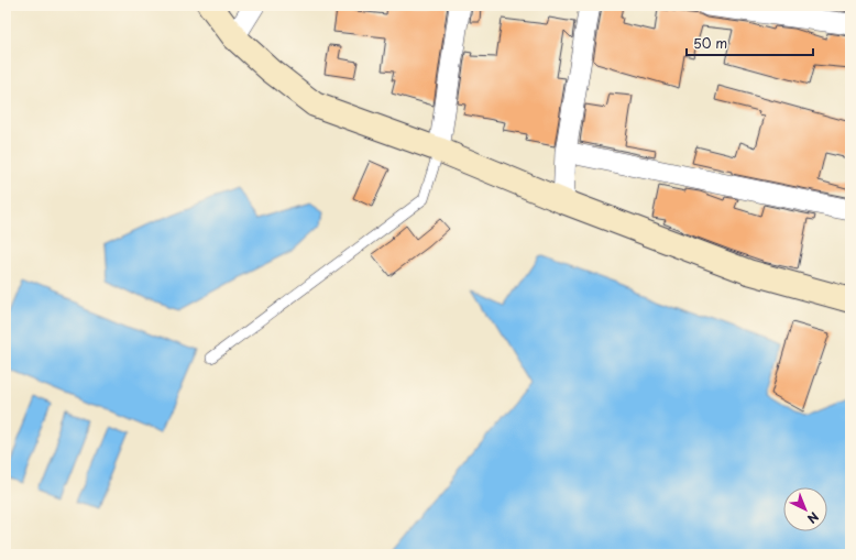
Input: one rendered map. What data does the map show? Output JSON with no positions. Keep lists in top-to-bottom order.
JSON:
{
  "scale_bar": "50 m",
  "north": "bottom right"
}
